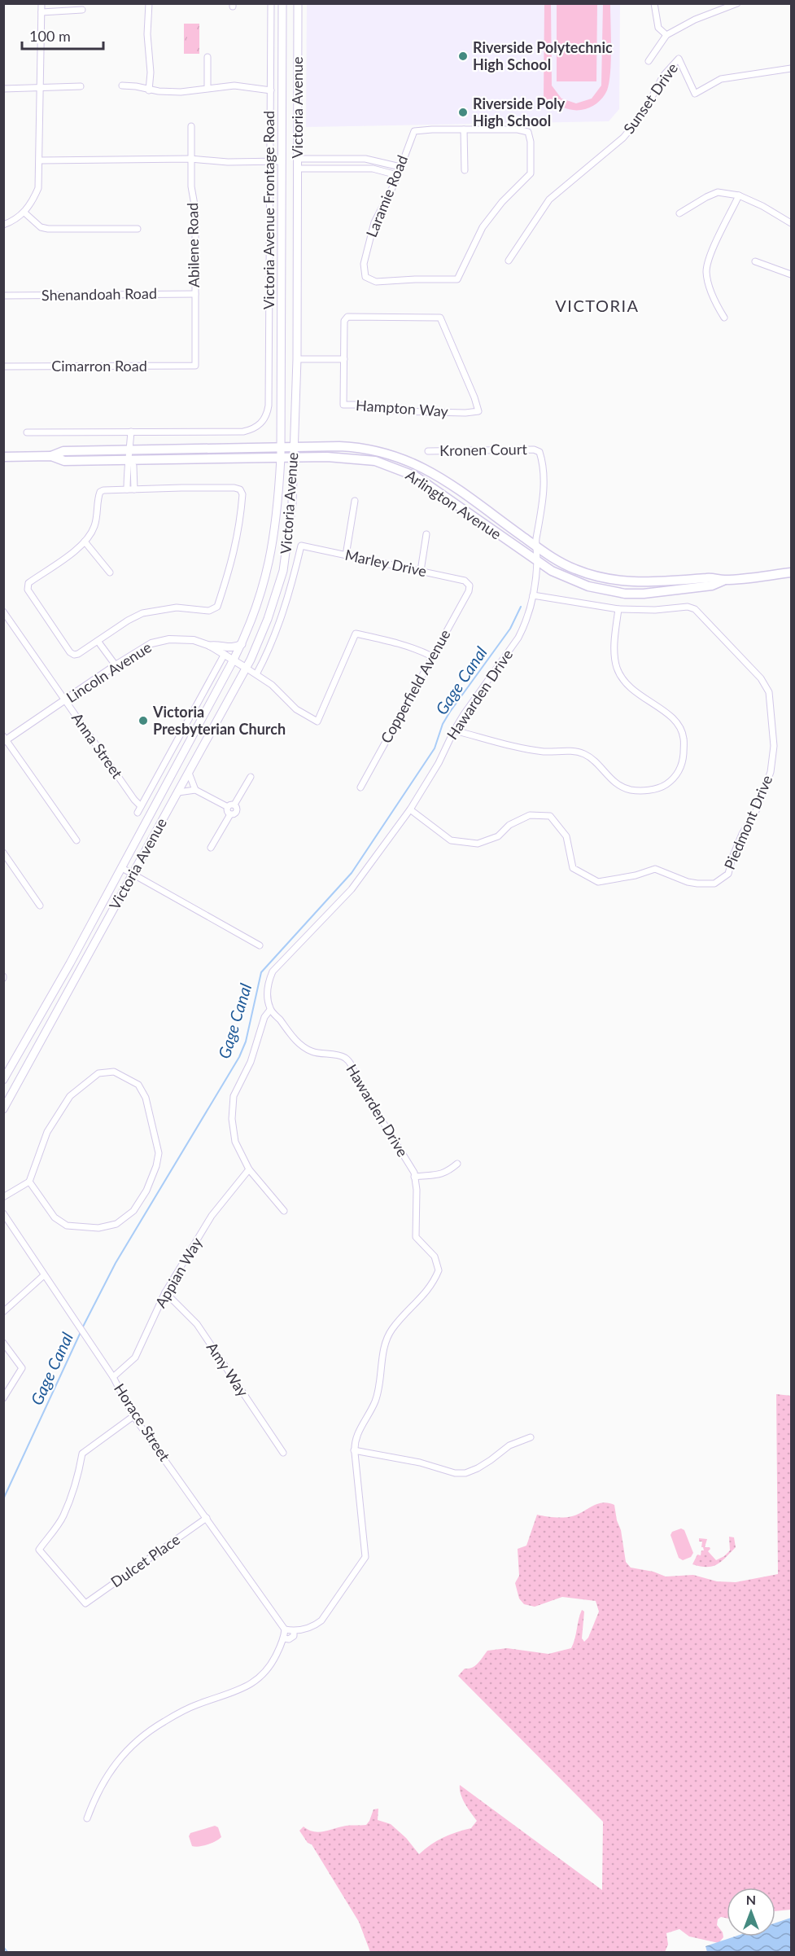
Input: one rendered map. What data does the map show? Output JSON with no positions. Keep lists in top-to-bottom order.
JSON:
{
  "streets": {
    "main road": ["Victoria Avenue", "Arlington Avenue"],
    "street": [
      "Sunset Drive",
      "Laramie Road",
      "Victoria Avenue Frontage Road",
      "Abilene Road",
      "Shenandoah Road",
      "Cimarron Road",
      "Hampton Way",
      "Kronen Court",
      "Marley Drive",
      "Lincoln Avenue",
      "Copperfield Avenue",
      "Hawarden Drive",
      "Anna Street",
      "Piedmont Drive",
      "Appian Way",
      "Amy Way",
      "Horace Street",
      "Dulcet Place"
    ]
  },
  "crossings": [
    ["Victoria Avenue", "Arlington Avenue"],
    ["Victoria Avenue", "Lincoln Avenue"],
    ["Abilene Road", "Shenandoah Road"],
    ["Abilene Road", "Cimarron Road"],
    ["Kronen Court", "Hawarden Drive"],
    ["Arlington Avenue", "Hawarden Drive"],
    ["Marley Drive", "Lincoln Avenue"],
    ["Marley Drive", "Copperfield Avenue"],
    ["Lincoln Avenue", "Copperfield Avenue"],
    ["Lincoln Avenue", "Anna Street"],
    ["Hawarden Drive", "Piedmont Drive"],
    ["Hawarden Drive", "Horace Street"],
    ["Appian Way", "Amy Way"],
    ["Appian Way", "Horace Street"],
    ["Horace Street", "Dulcet Place"]
  ],
  "districts": ["VICTORIA"],
  "water": ["Gage Canal"],
  "places": ["Riverside Polytechnic High School", "Riverside Poly High School", "Victoria Presbyterian Church"],
  "scale_bar": "100 m",
  "north": "top"
}
